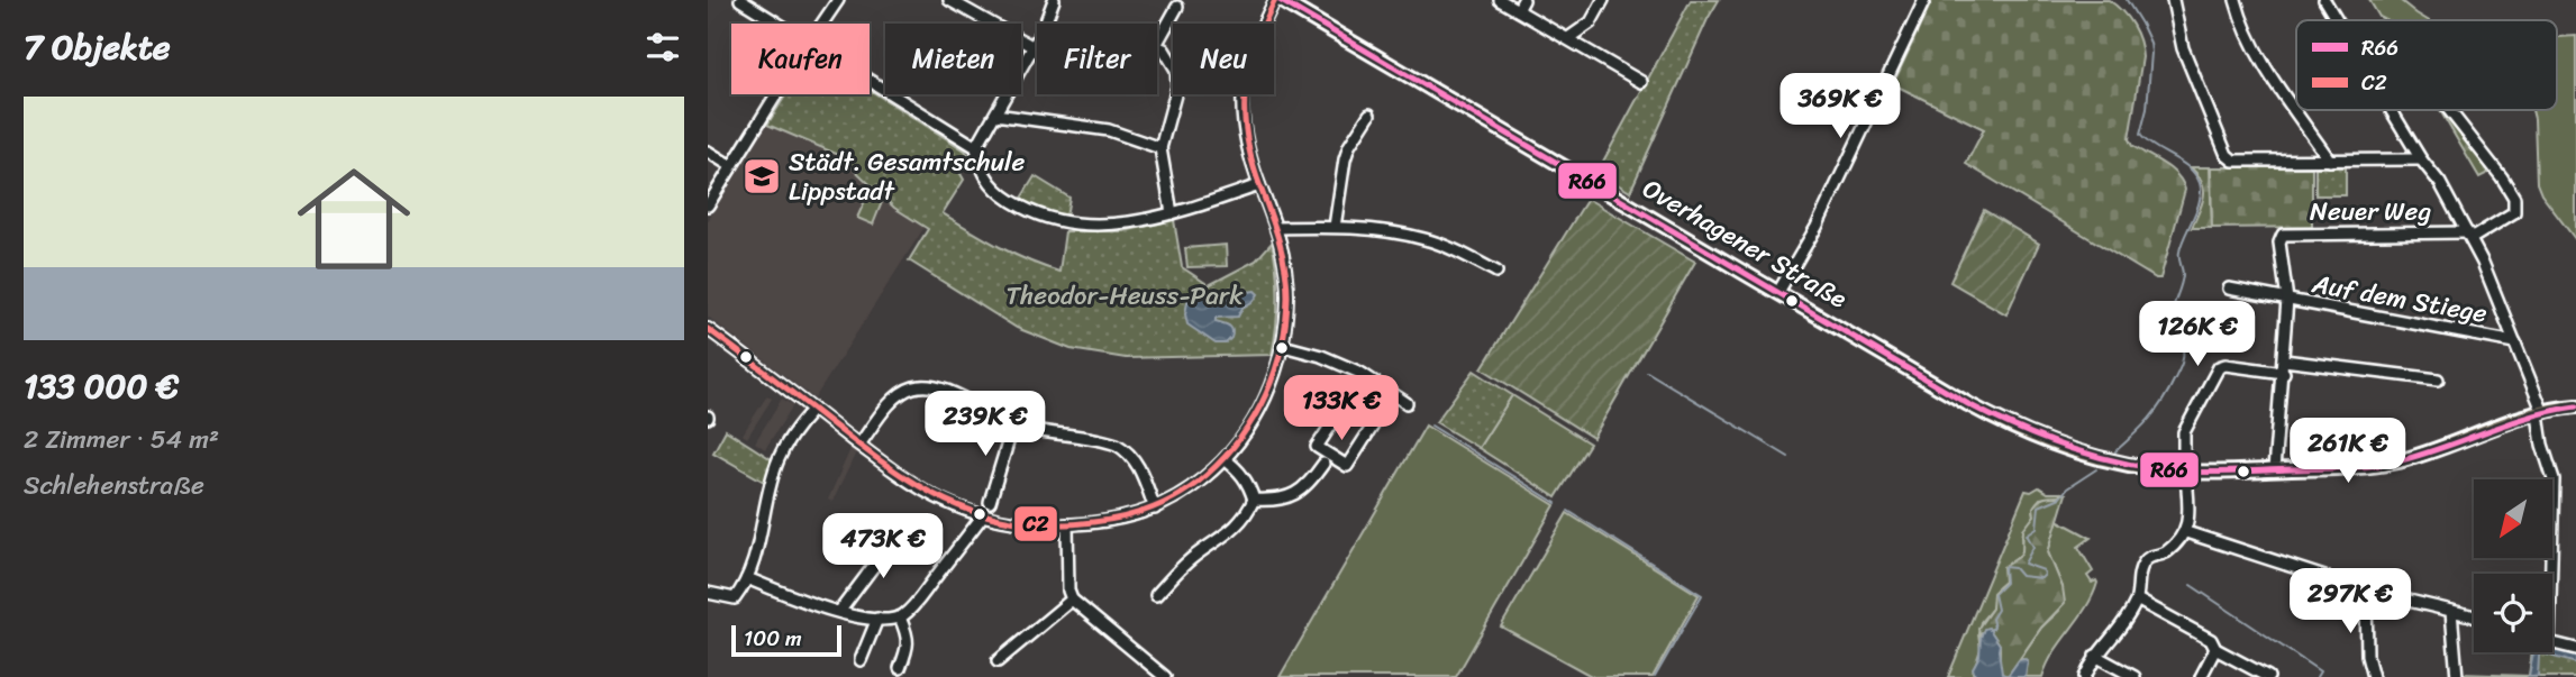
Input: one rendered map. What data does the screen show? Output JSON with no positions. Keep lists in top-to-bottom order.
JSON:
{
  "streets": {
    "main road": ["Overhagener Straße"],
    "street": ["Neuer Weg", "Auf dem Stiege"]
  },
  "crossings": [
    ["Neuer Weg", "Auf dem Stiege"]
  ],
  "parks": ["Theodor-Heuss-Park"],
  "places": {
    "school or university": ["Städt. Gesamtschule Lippstadt"]
  },
  "lines": ["transit line R66", "transit line C2"],
  "legend": ["R66", "C2"],
  "scale_bar": "100 m",
  "north": "bottom left",
  "page": {
    "heading": "7 Objekte",
    "chip": [
      "Kaufen",
      "Mieten",
      "Filter",
      "Neu"
    ],
    "price": [
      "369K €",
      "126K €",
      "133K €",
      "239K €",
      "261K €",
      "473K €",
      "297K €"
    ],
    "list": [
      {
        "name": "133 000 €",
        "note": "2 Zimmer · 54 m² · Schlehenstraße"
      }
    ],
    "scale": "100 m"
  }
}
